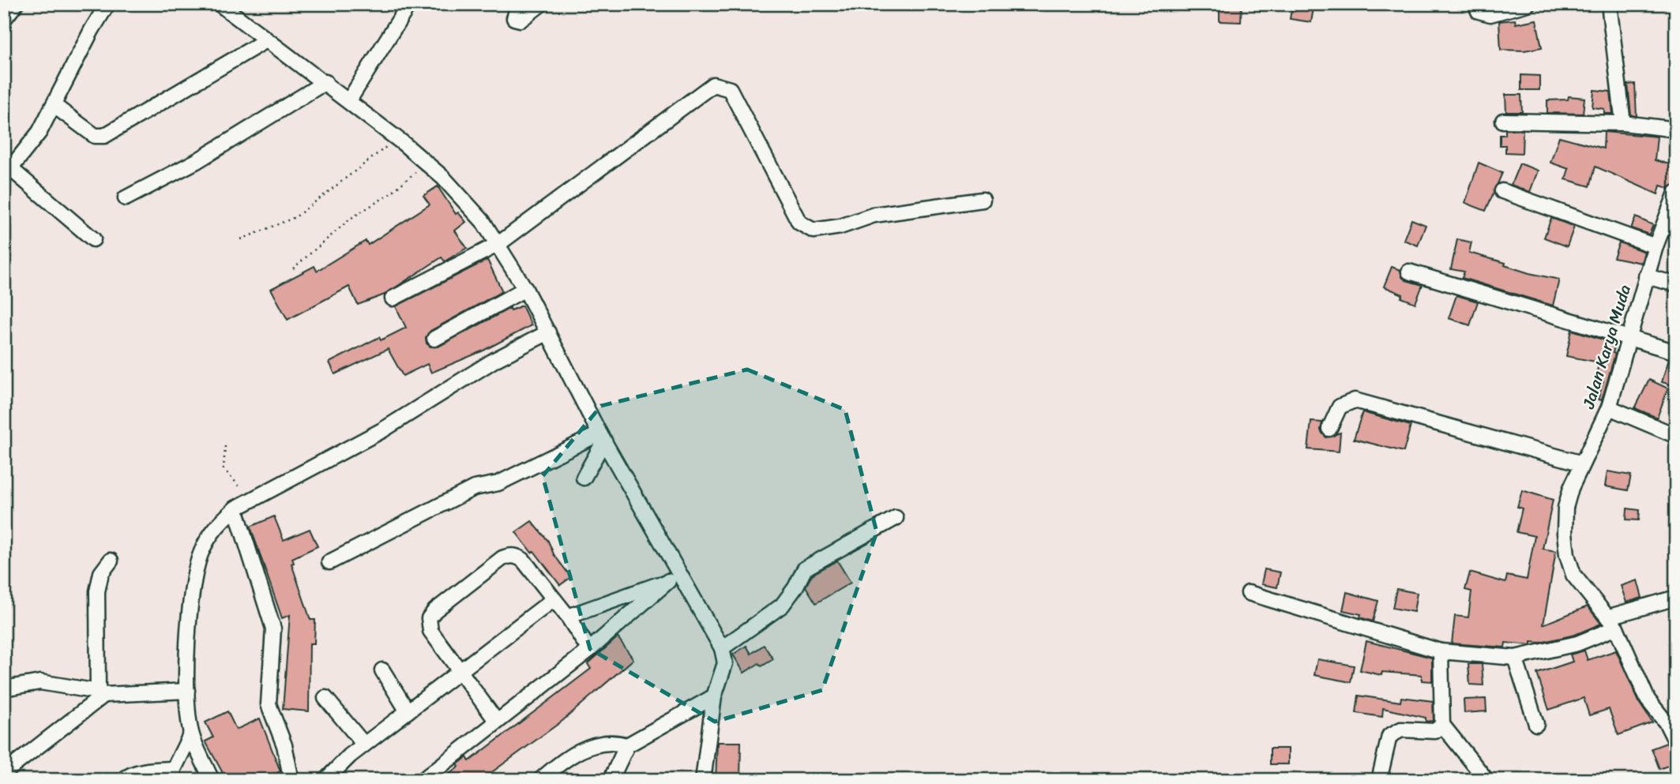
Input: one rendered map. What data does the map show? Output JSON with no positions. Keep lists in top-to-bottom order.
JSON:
{
  "streets": {
    "street": ["Jalan Karya Muda"]
  }
}
